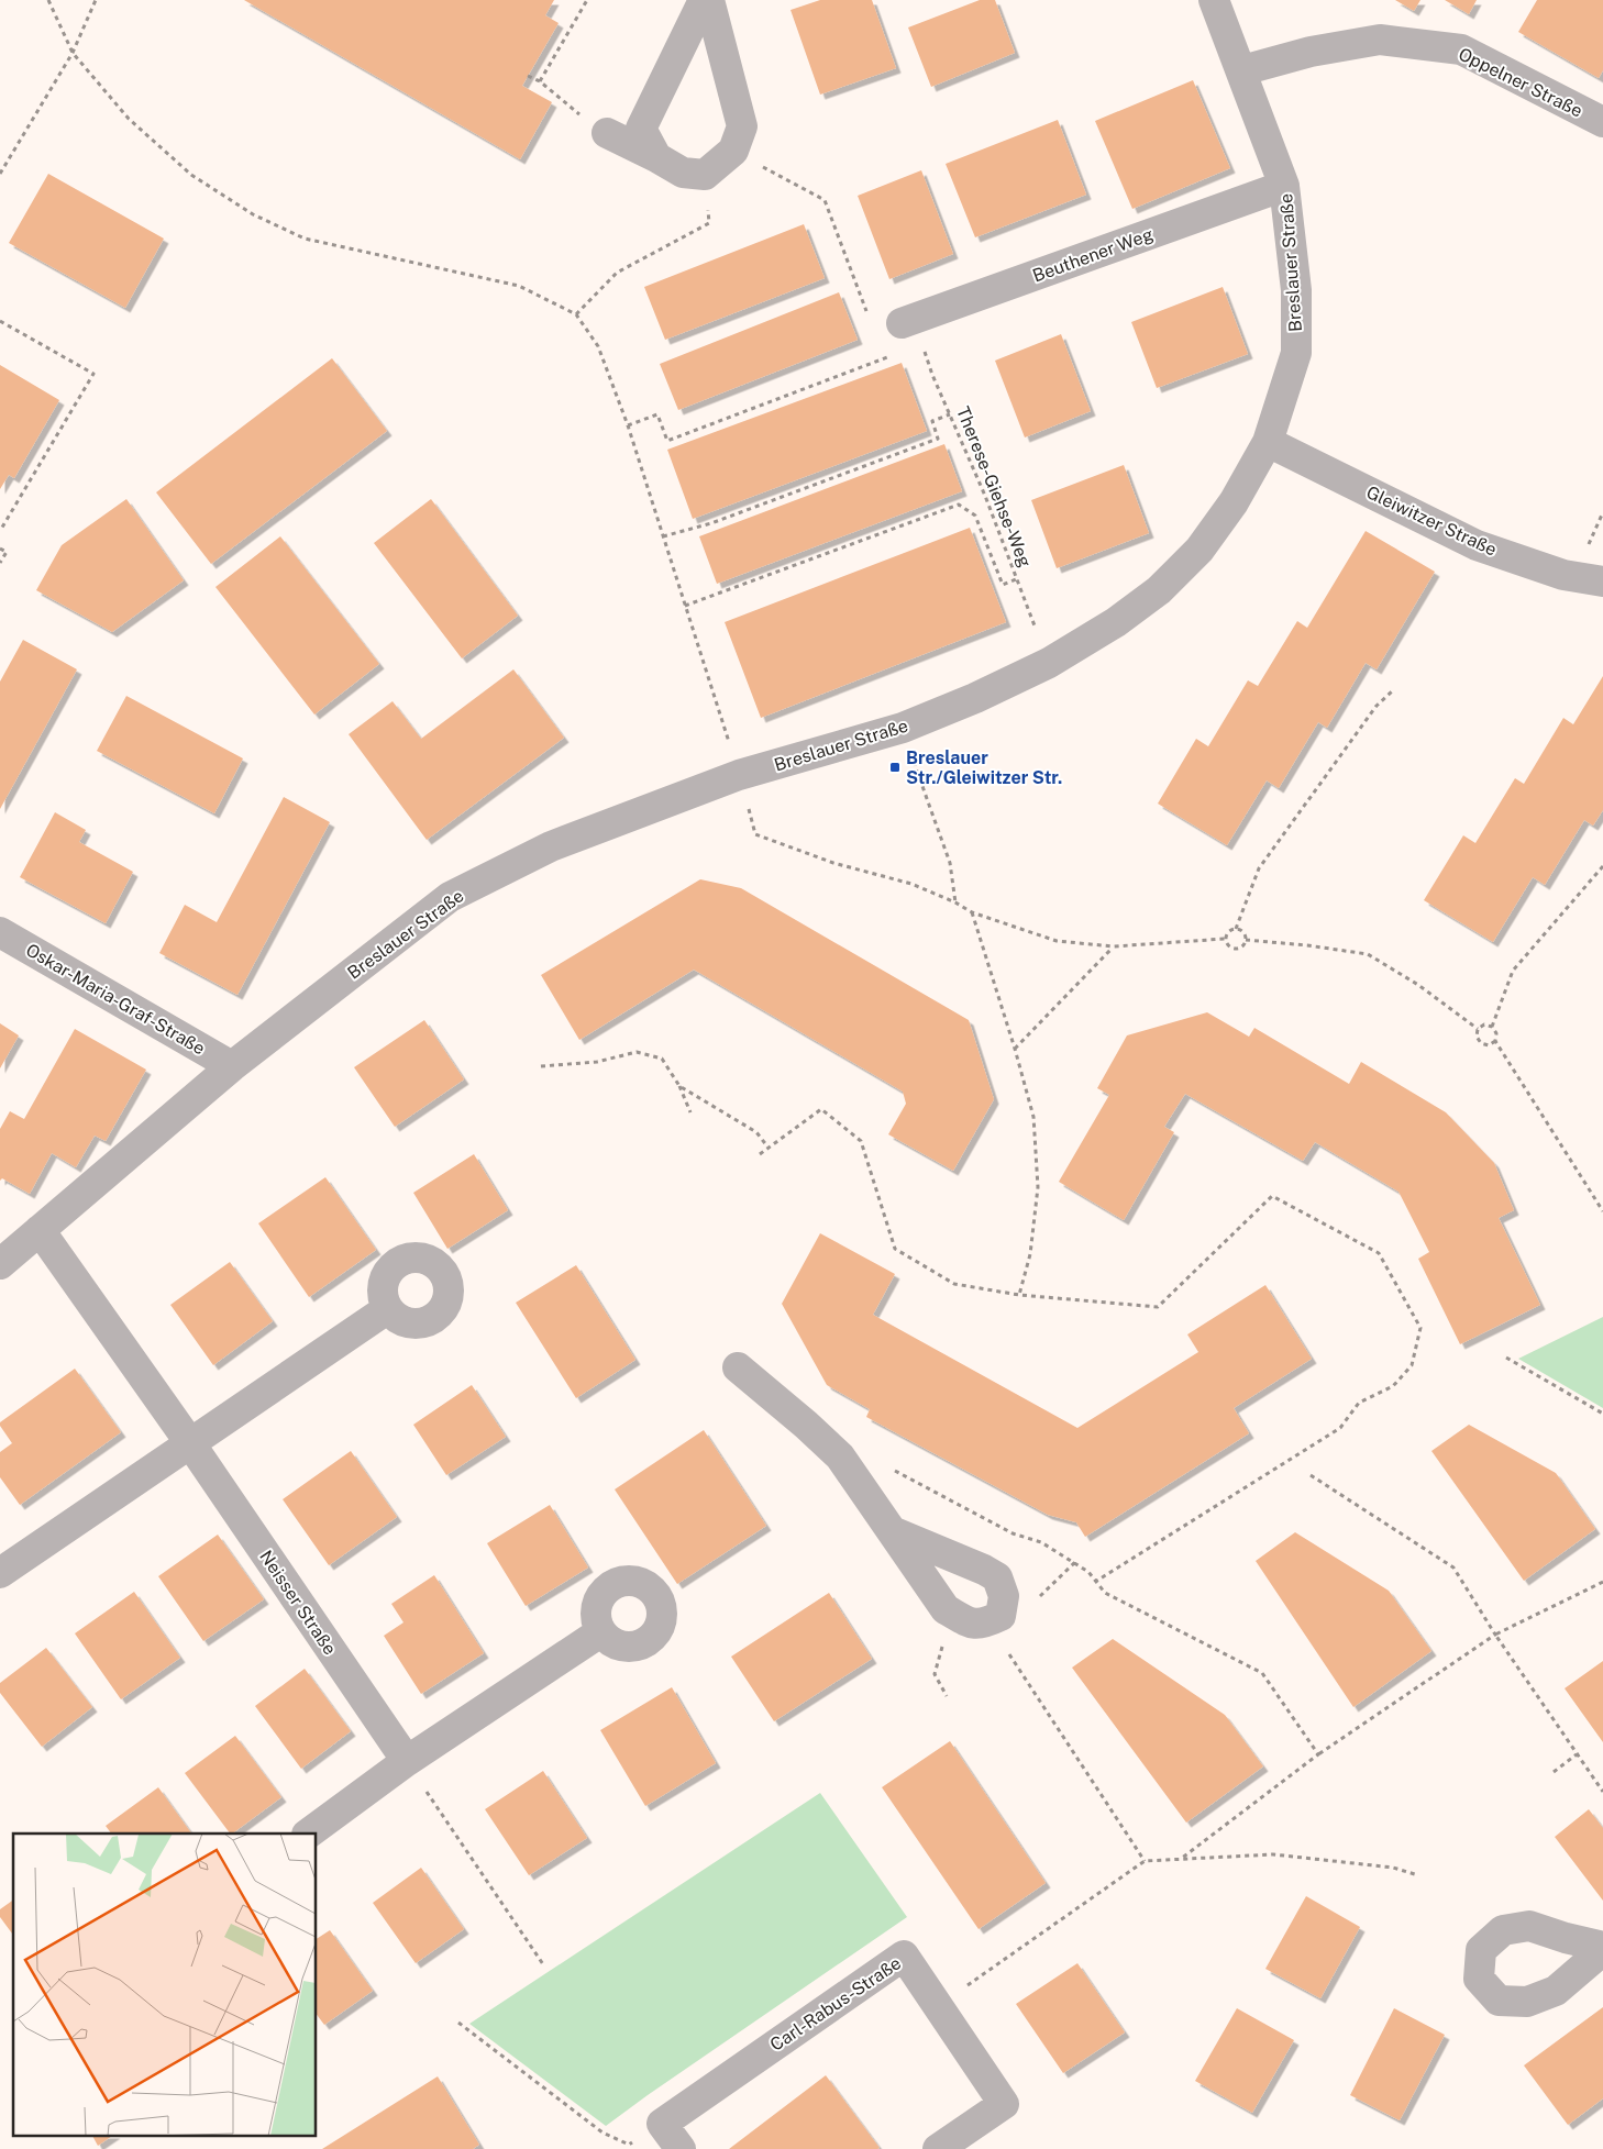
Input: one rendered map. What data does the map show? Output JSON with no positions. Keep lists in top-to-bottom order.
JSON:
{
  "streets": {
    "street": [
      "Oppelner Straße",
      "Beuthener Weg",
      "Breslauer Straße",
      "Gleiwitzer Straße",
      "Oskar-Maria-Graf-Straße",
      "Neisser Straße",
      "Carl-Rabus-Straße"
    ],
    "path": ["Therese-Giehse-Weg"]
  },
  "crossings": [
    ["Oppelner Straße", "Breslauer Straße"],
    ["Beuthener Weg", "Breslauer Straße"],
    ["Beuthener Weg", "Therese-Giehse-Weg"],
    ["Breslauer Straße", "Therese-Giehse-Weg"],
    ["Breslauer Straße", "Gleiwitzer Straße"],
    ["Breslauer Straße", "Oskar-Maria-Graf-Straße"],
    ["Breslauer Straße", "Neisser Straße"]
  ],
  "places": {
    "transit": ["Breslauer Str./Gleiwitzer Str."]
  }
}
